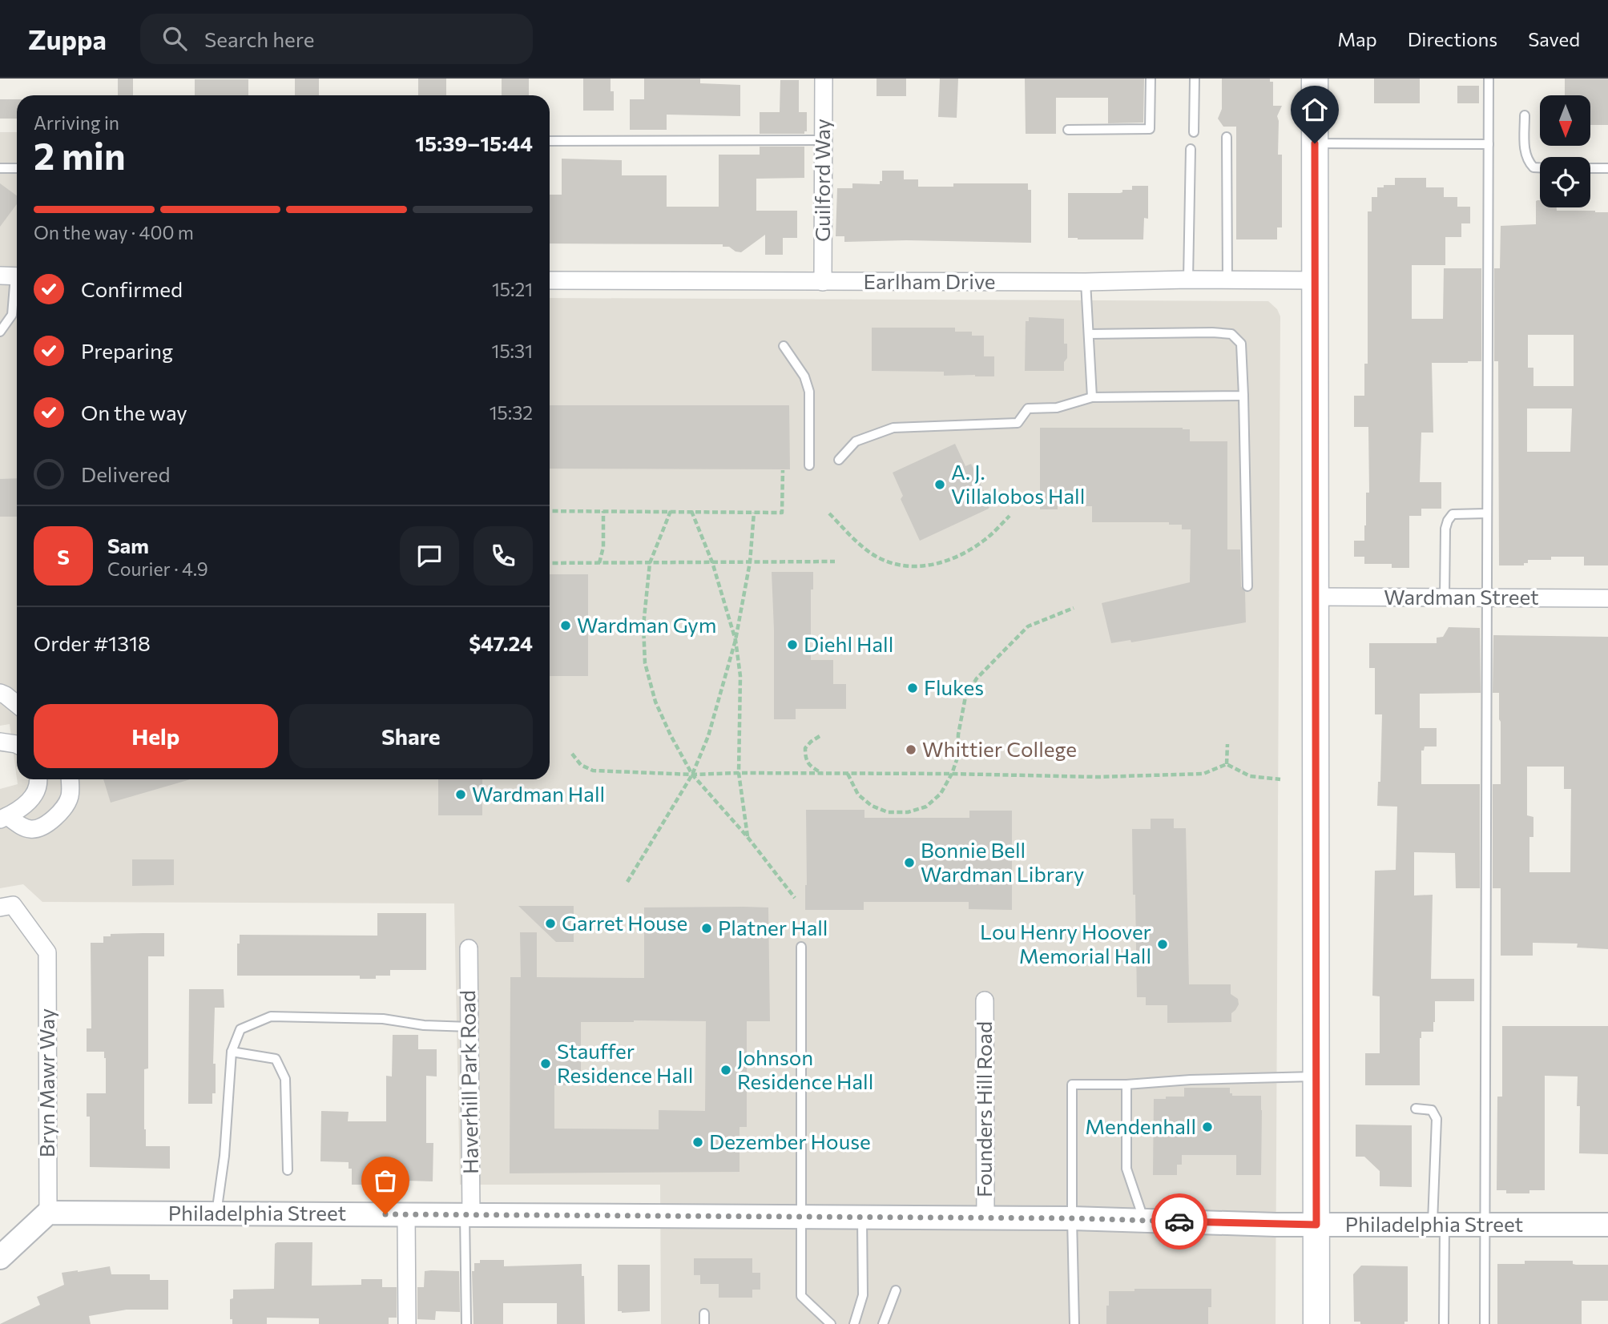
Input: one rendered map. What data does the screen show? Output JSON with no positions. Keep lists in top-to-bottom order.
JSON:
{
  "streets": {
    "street": [
      "Guilford Way",
      "Earlham Drive",
      "Wardman Street",
      "Haverhill Park Road",
      "Bryn Mawr Way",
      "Founders Hill Road",
      "Philadelphia Street"
    ]
  },
  "crossings": [
    ["Guilford Way", "Earlham Drive"],
    ["Haverhill Park Road", "Philadelphia Street"],
    ["Bryn Mawr Way", "Philadelphia Street"],
    ["Founders Hill Road", "Philadelphia Street"]
  ],
  "places": [
    "A. J. Villalobos Hall",
    "Wardman Gym",
    "Diehl Hall",
    "Flukes",
    "Whittier College",
    "Wardman Hall",
    "Bonnie Bell Wardman Library",
    "Garret House",
    "Platner Hall",
    "Lou Henry Hoover Memorial Hall",
    "Stauffer Residence Hall",
    "Johnson Residence Hall",
    "Mendenhall",
    "Dezember House"
  ],
  "north": "bottom",
  "page": {
    "header": "Zuppa",
    "search": "Search here",
    "nav": ["Map", "Directions", "Saved"],
    "heading": ["2 min", "Arriving in", "15:39–15:44"],
    "panel": [
      "Sam",
      "Courier · 4.9",
      "Order #1318",
      "$47.24"
    ],
    "bar": "On the way · 400 m",
    "list": [
      ["Confirmed", "15:21"],
      ["Preparing", "15:31"],
      ["On the way", "15:32"],
      "Delivered"
    ],
    "round": "S",
    "buttons": ["Help", "Share"]
  }
}
